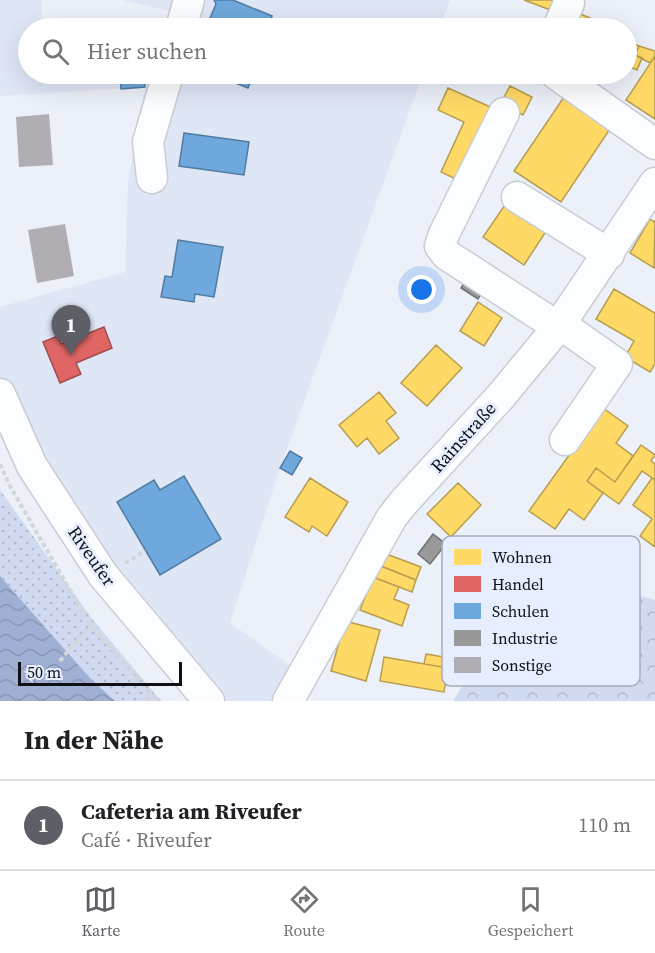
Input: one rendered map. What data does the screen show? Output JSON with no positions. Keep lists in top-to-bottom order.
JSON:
{
  "streets": {
    "street": ["Rainstraße", "Riveufer"]
  },
  "legend": [
    "Wohnen",
    "Handel",
    "Schulen",
    "Industrie",
    "Sonstige"
  ],
  "scale_bar": "50 m",
  "page": {
    "search": "Hier suchen",
    "pins": "1",
    "scale": "50 m",
    "heading": "In der Nähe",
    "list": [
      {
        "mark": "1",
        "name": "Cafeteria am Riveufer",
        "note": "Café · Riveufer",
        "value": "110 m"
      }
    ],
    "nav": ["Karte", "Route", "Gespeichert"]
  }
}
